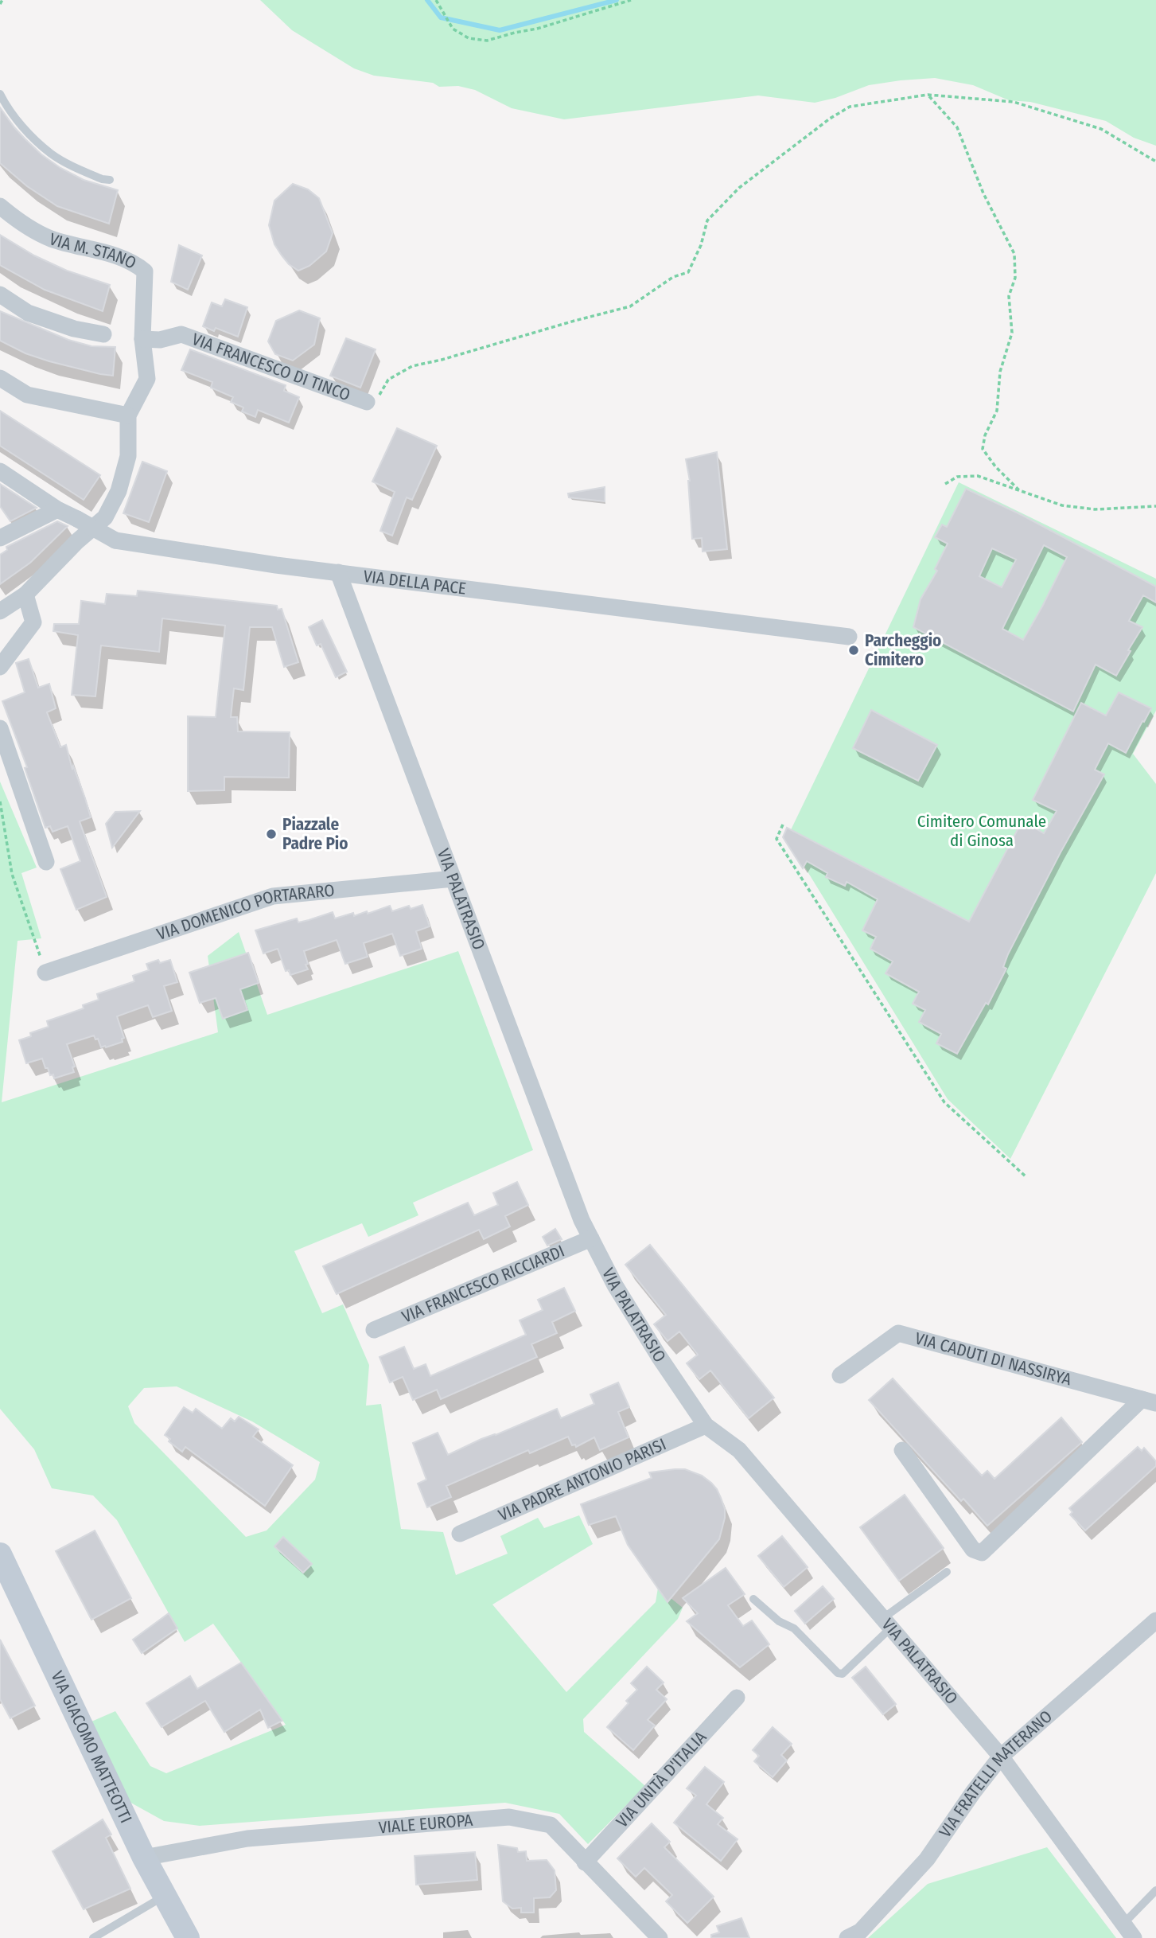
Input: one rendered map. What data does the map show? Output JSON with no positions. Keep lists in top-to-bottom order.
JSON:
{
  "streets": {
    "street": [
      "VIA M. STANO",
      "VIA FRANCESCO DI TINCO",
      "VIA DELLA PACE",
      "VIA PALATRASIO",
      "VIA DOMENICO PORTARARO",
      "VIA FRANCESCO RICCIARDI",
      "VIA CADUTI DI NASSIRYA",
      "VIA PADRE ANTONIO PARISI",
      "VIA GIACOMO MATTEOTTI",
      "VIA FRATELLI MATERANO",
      "VIA UNITÀ D'ITALIA",
      "VIALE EUROPA"
    ]
  },
  "crossings": [
    ["VIA M. STANO", "VIA FRANCESCO DI TINCO"],
    ["VIA DELLA PACE", "VIA PALATRASIO"],
    ["VIA PALATRASIO", "VIA DOMENICO PORTARARO"],
    ["VIA PALATRASIO", "VIA FRANCESCO RICCIARDI"],
    ["VIA PALATRASIO", "VIA PADRE ANTONIO PARISI"],
    ["VIA PALATRASIO", "VIA FRATELLI MATERANO"],
    ["VIA GIACOMO MATTEOTTI", "VIALE EUROPA"],
    ["VIA UNITÀ D'ITALIA", "VIALE EUROPA"]
  ],
  "parks": ["Cimitero Comunale di Ginosa"],
  "places": ["Parcheggio Cimitero", "Piazzale Padre Pio"]
}
